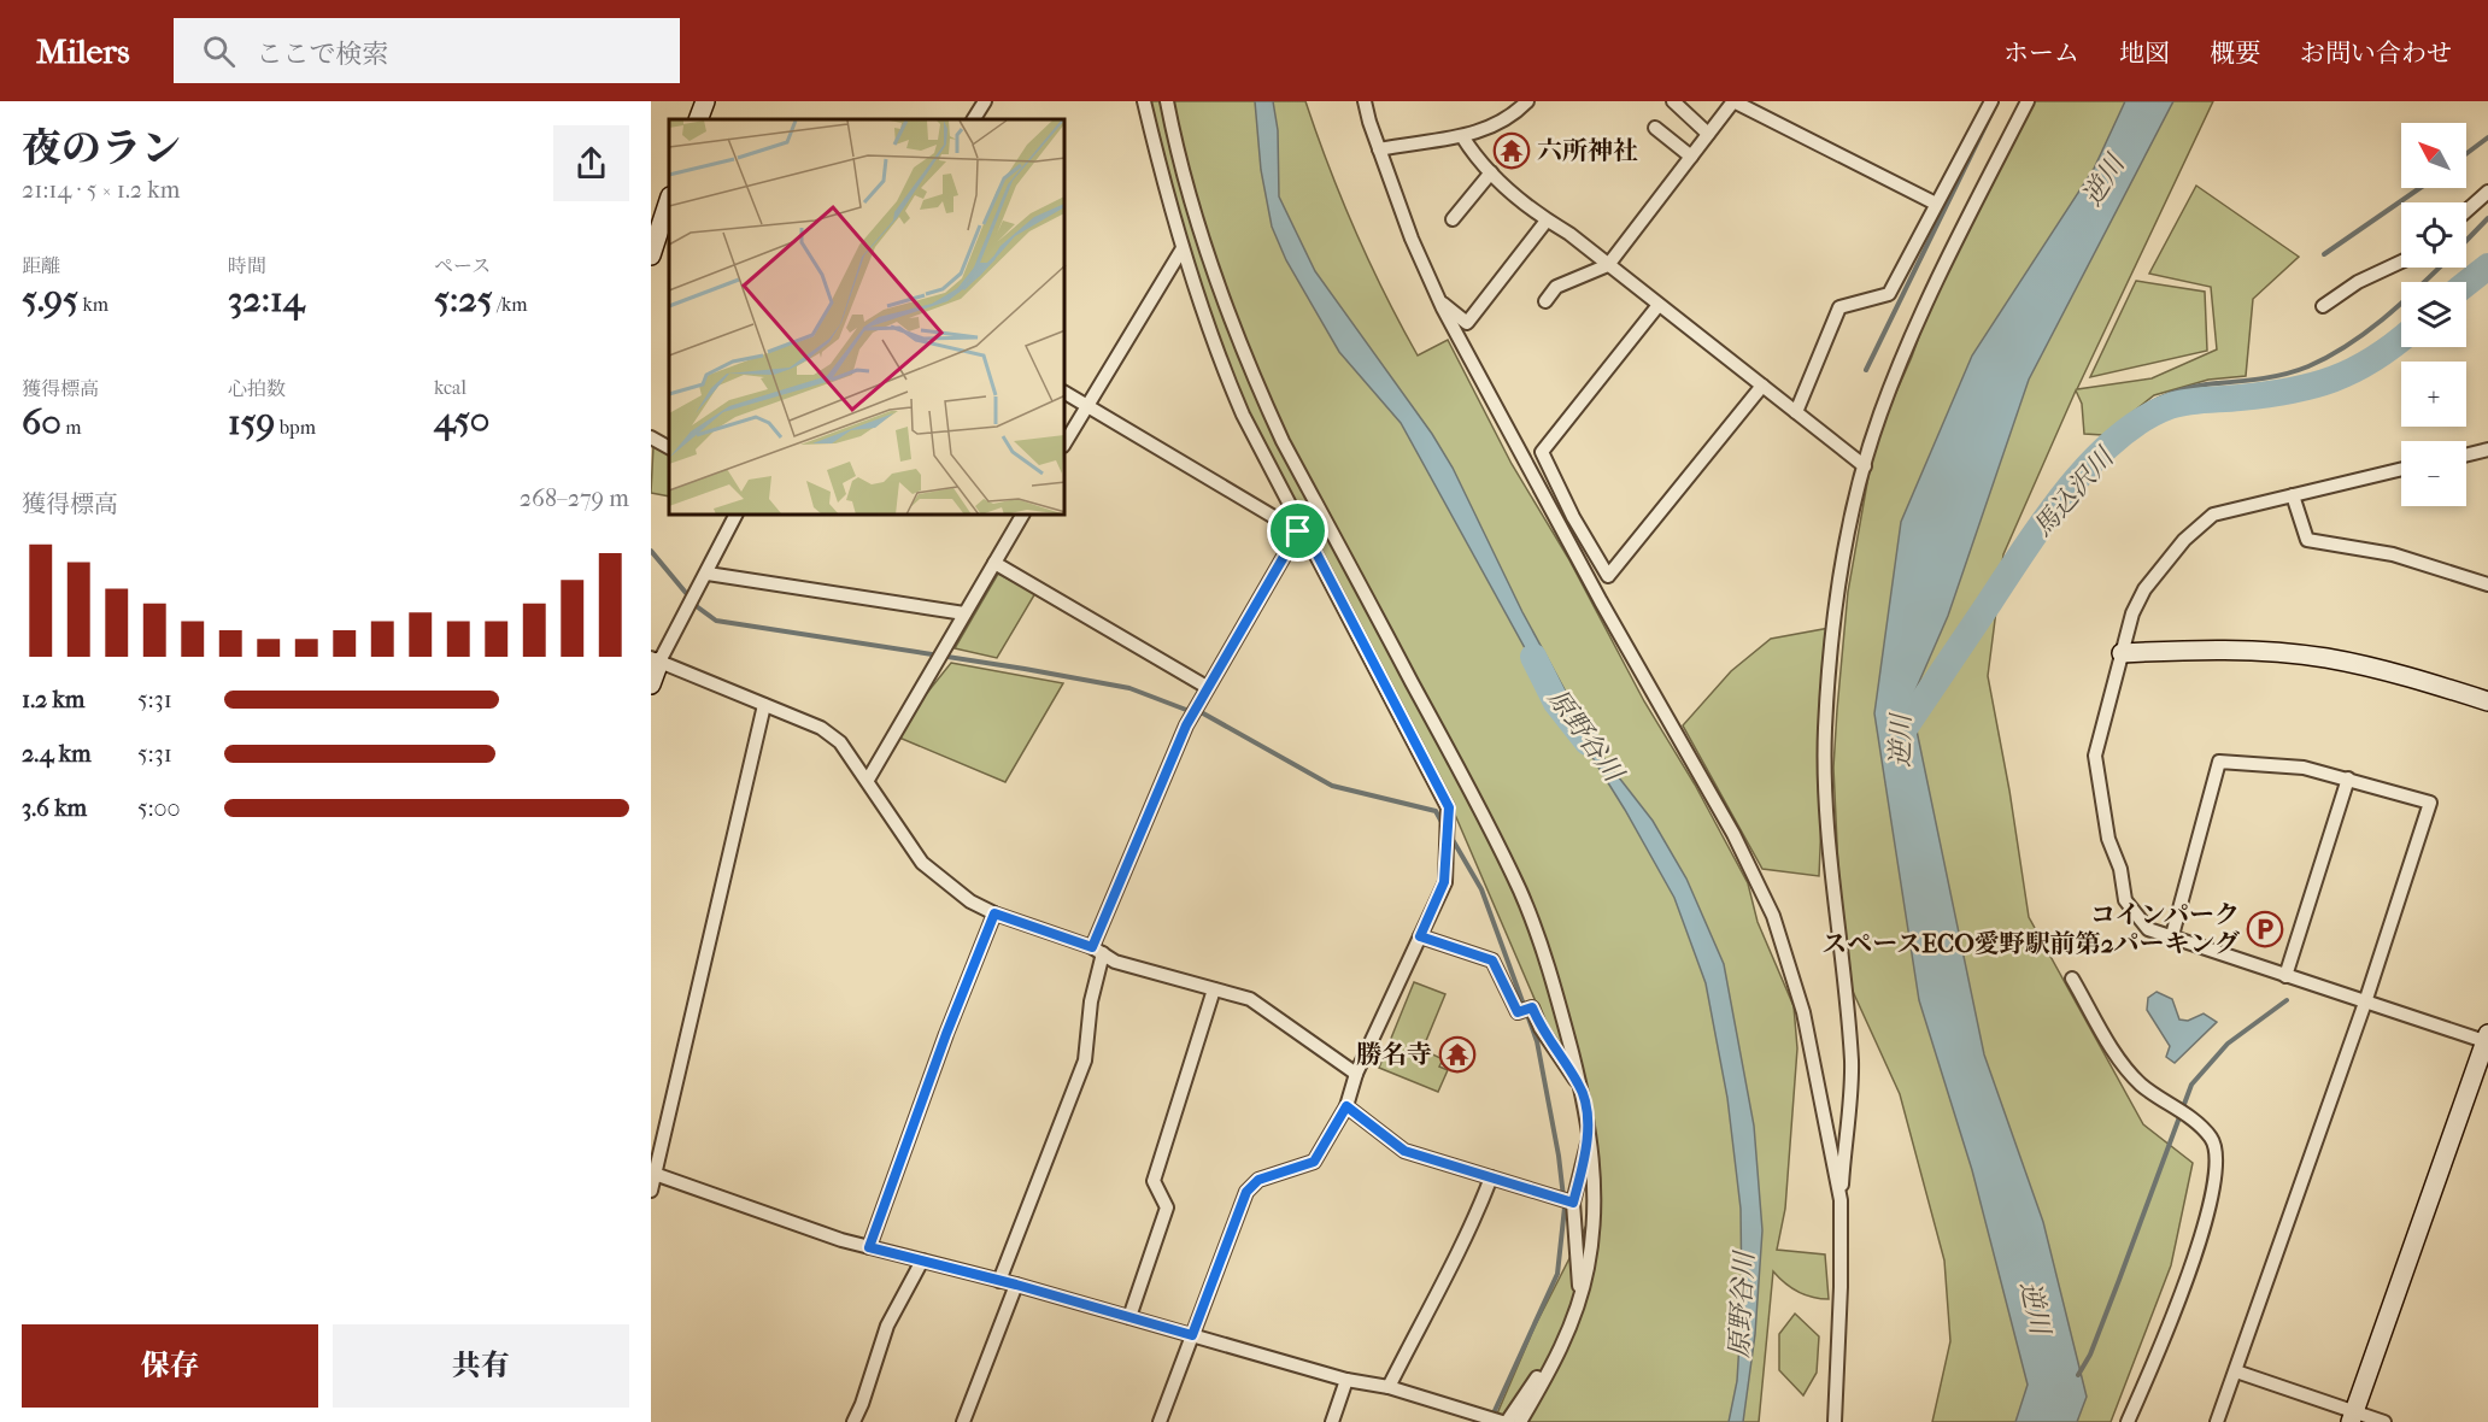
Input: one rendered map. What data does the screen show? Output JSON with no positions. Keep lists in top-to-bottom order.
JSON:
{
  "water": ["逆川", "馬込沢川", "原野谷川"],
  "places": {
    "temple": ["六所神社", "勝名寺"],
    "parking": ["コインパーク スペースECO愛野駅前第2パーキング"]
  },
  "north": "top left",
  "page": {
    "header": "Milers",
    "search": "ここで検索",
    "nav": [
      "ホーム",
      "地図",
      "概要",
      "お問い合わせ"
    ],
    "heading": ["夜のラン", "21:14 · 5 × 1.2 km"],
    "map_buttons": ["+", "−"],
    "stats": [
      ["距離", "5.95 km"],
      ["時間", "32:14"],
      ["ペース", "5:25 /km"],
      ["獲得標高", "60 m"],
      ["心拍数", "159 bpm"],
      ["kcal", "450"]
    ],
    "chart": ["獲得標高", "268–279 m"],
    "list": [
      {
        "name": "1.2 km",
        "note": "5:31"
      },
      {
        "name": "2.4 km",
        "note": "5:31"
      },
      {
        "name": "3.6 km",
        "note": "5:00"
      }
    ],
    "buttons": ["保存", "共有"]
  }
}
